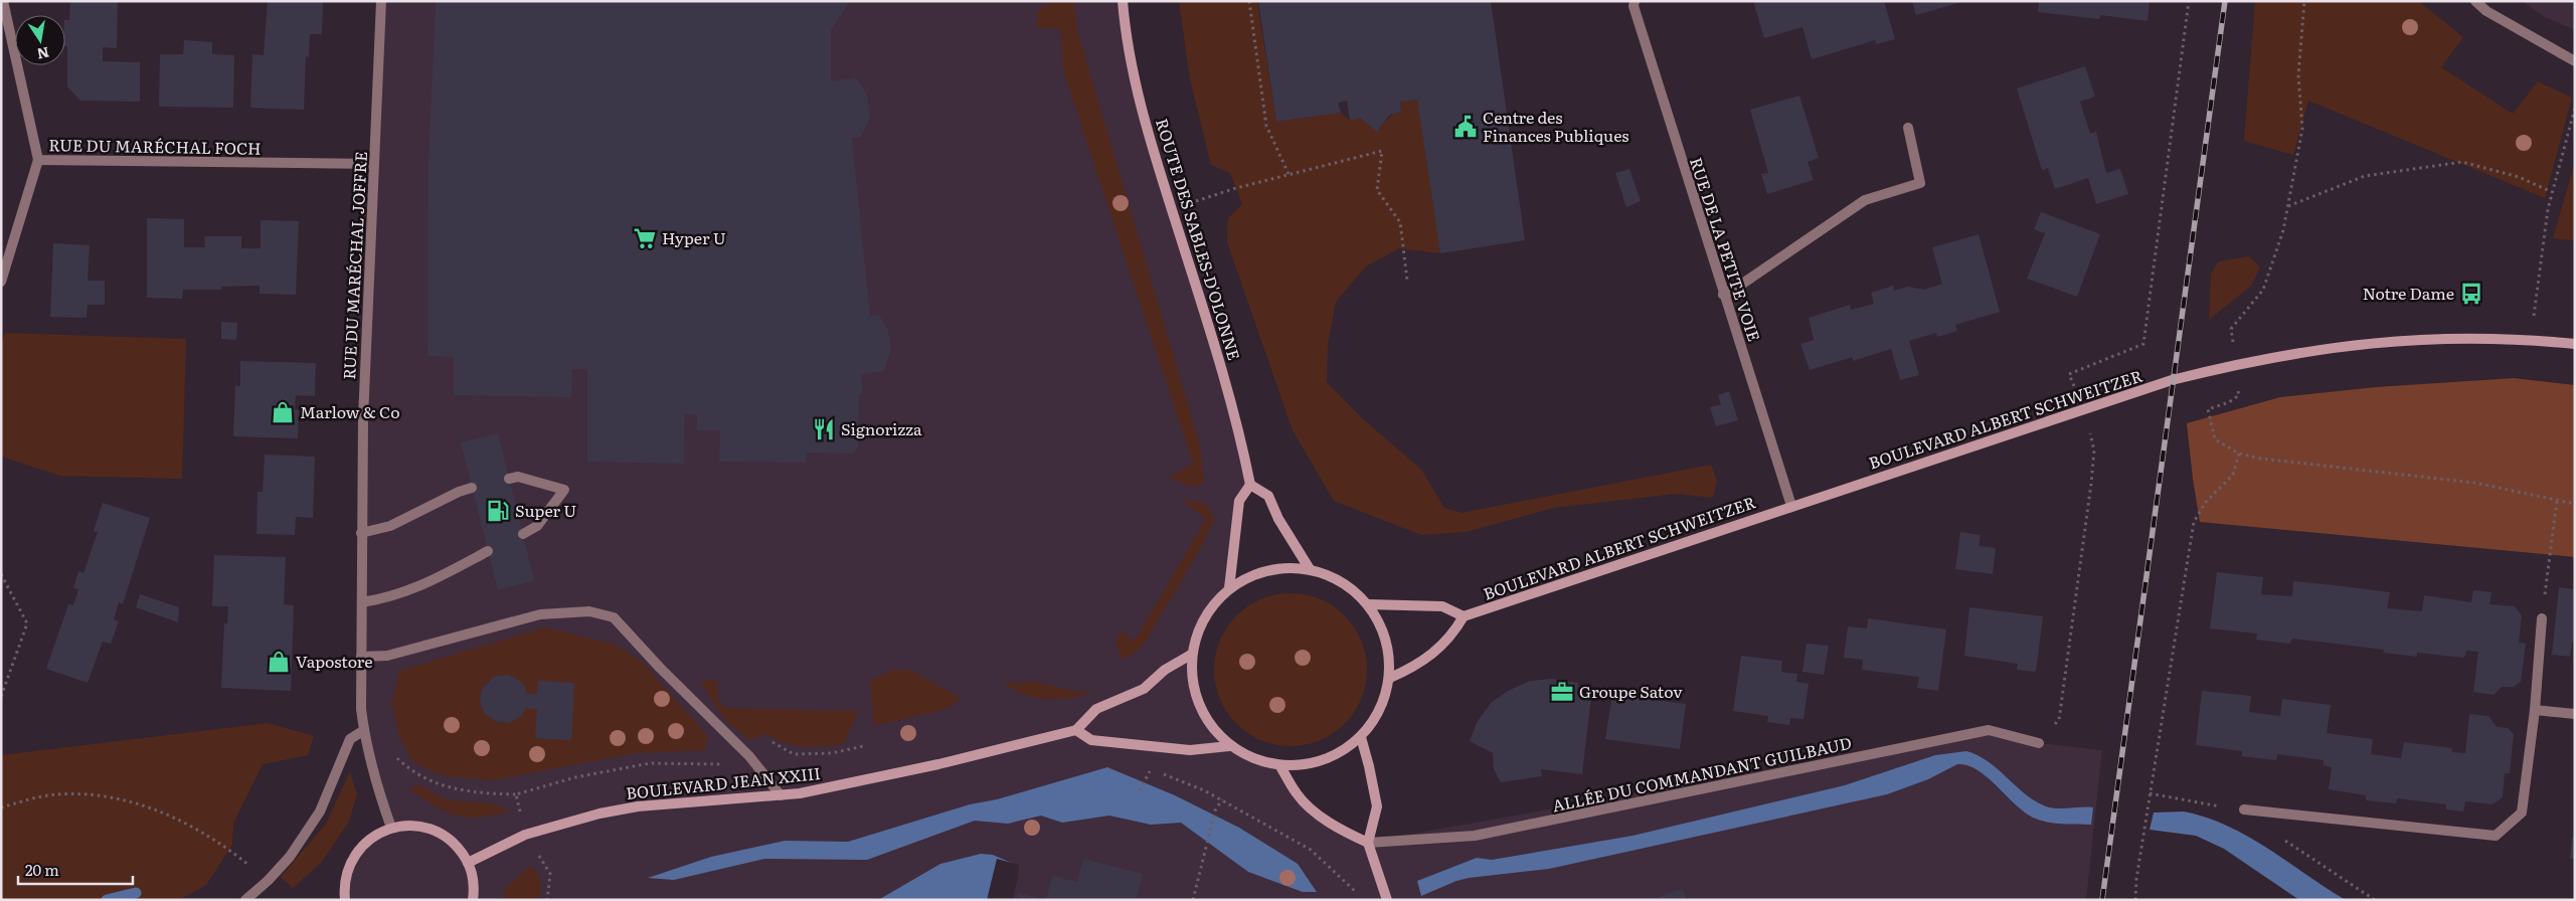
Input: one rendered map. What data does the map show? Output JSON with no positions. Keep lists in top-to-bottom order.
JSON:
{
  "streets": {
    "main road": ["ROUTE DES SABLES-D'OLONNE", "BOULEVARD ALBERT SCHWEITZER", "BOULEVARD JEAN XXIII"],
    "street": [
      "RUE DU MARÉCHAL FOCH",
      "RUE DE LA PETITE VOIE",
      "RUE DU MARÉCHAL JOFFRE",
      "ALLÉE DU COMMANDANT GUILBAUD"
    ]
  },
  "crossings": [
    ["RUE DU MARÉCHAL FOCH", "RUE DU MARÉCHAL JOFFRE"],
    ["RUE DE LA PETITE VOIE", "BOULEVARD ALBERT SCHWEITZER"]
  ],
  "places": {
    "public building": ["Centre des Finances Publiques"],
    "supermarket": ["Hyper U"],
    "bus stop": ["Notre Dame"],
    "shop": ["Marlow & Co", "Vapostore"],
    "restaurant": ["Signorizza"],
    "fuel station": ["Super U"],
    "office": ["Groupe Satov"]
  },
  "scale_bar": "20 m",
  "north": "bottom"
}
